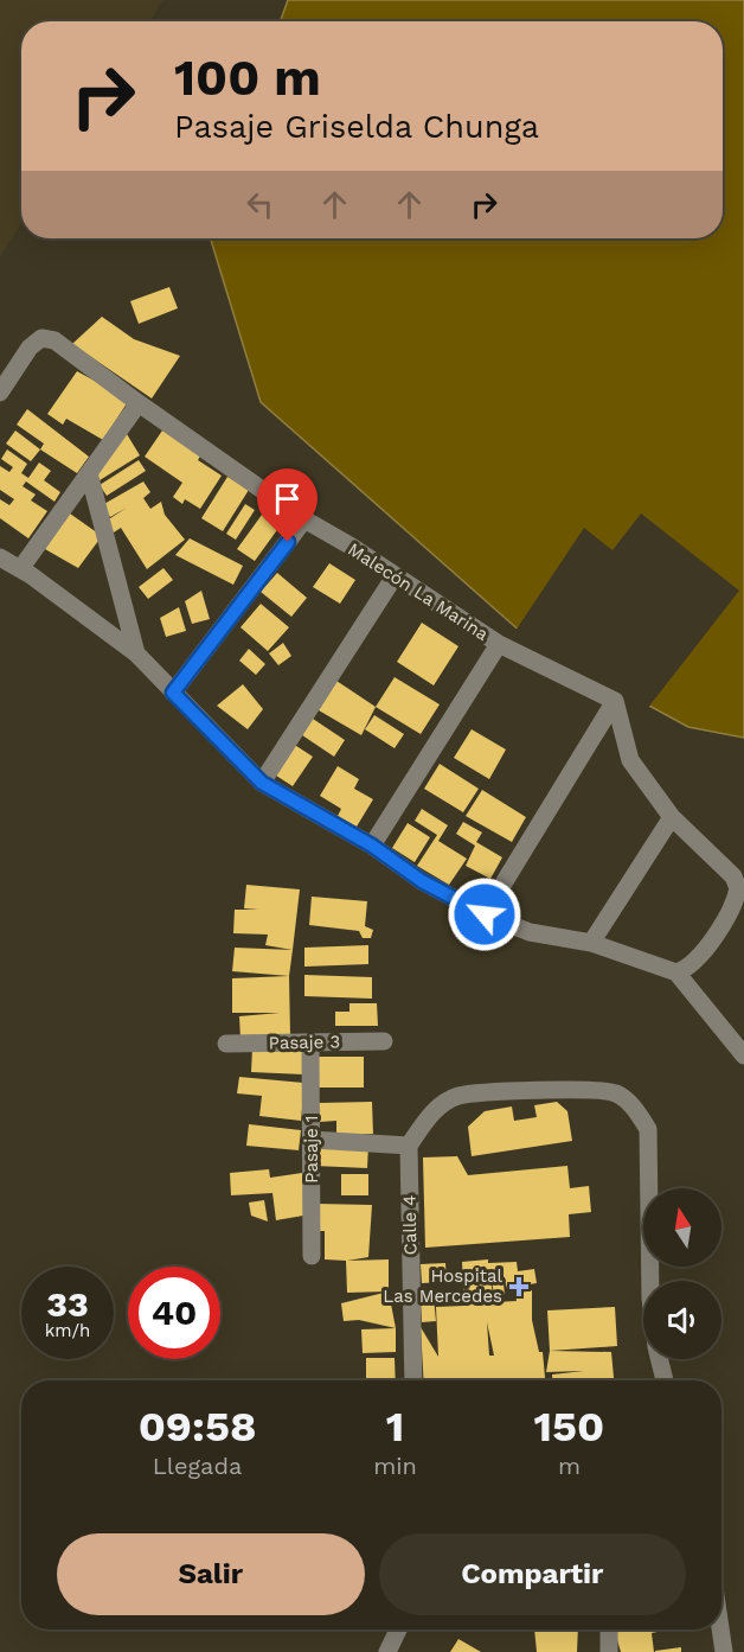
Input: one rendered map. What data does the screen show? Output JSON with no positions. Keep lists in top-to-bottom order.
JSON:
{
  "streets": {
    "street": [
      "Malecón La Marina",
      "Pasaje 3",
      "Pasaje 1",
      "Calle 4"
    ]
  },
  "crossings": [
    ["Pasaje 3", "Pasaje 1"]
  ],
  "places": {
    "health": ["Hospital Las Mercedes"]
  },
  "north": "top",
  "page": {
    "turn": ["100 m", "Pasaje Griselda Chunga"],
    "speed": "33 km/h",
    "limit": "40",
    "eta": [
      "09:58",
      "Llegada",
      "1",
      "min",
      "150",
      "m"
    ],
    "buttons": ["Salir", "Compartir"]
  }
}
